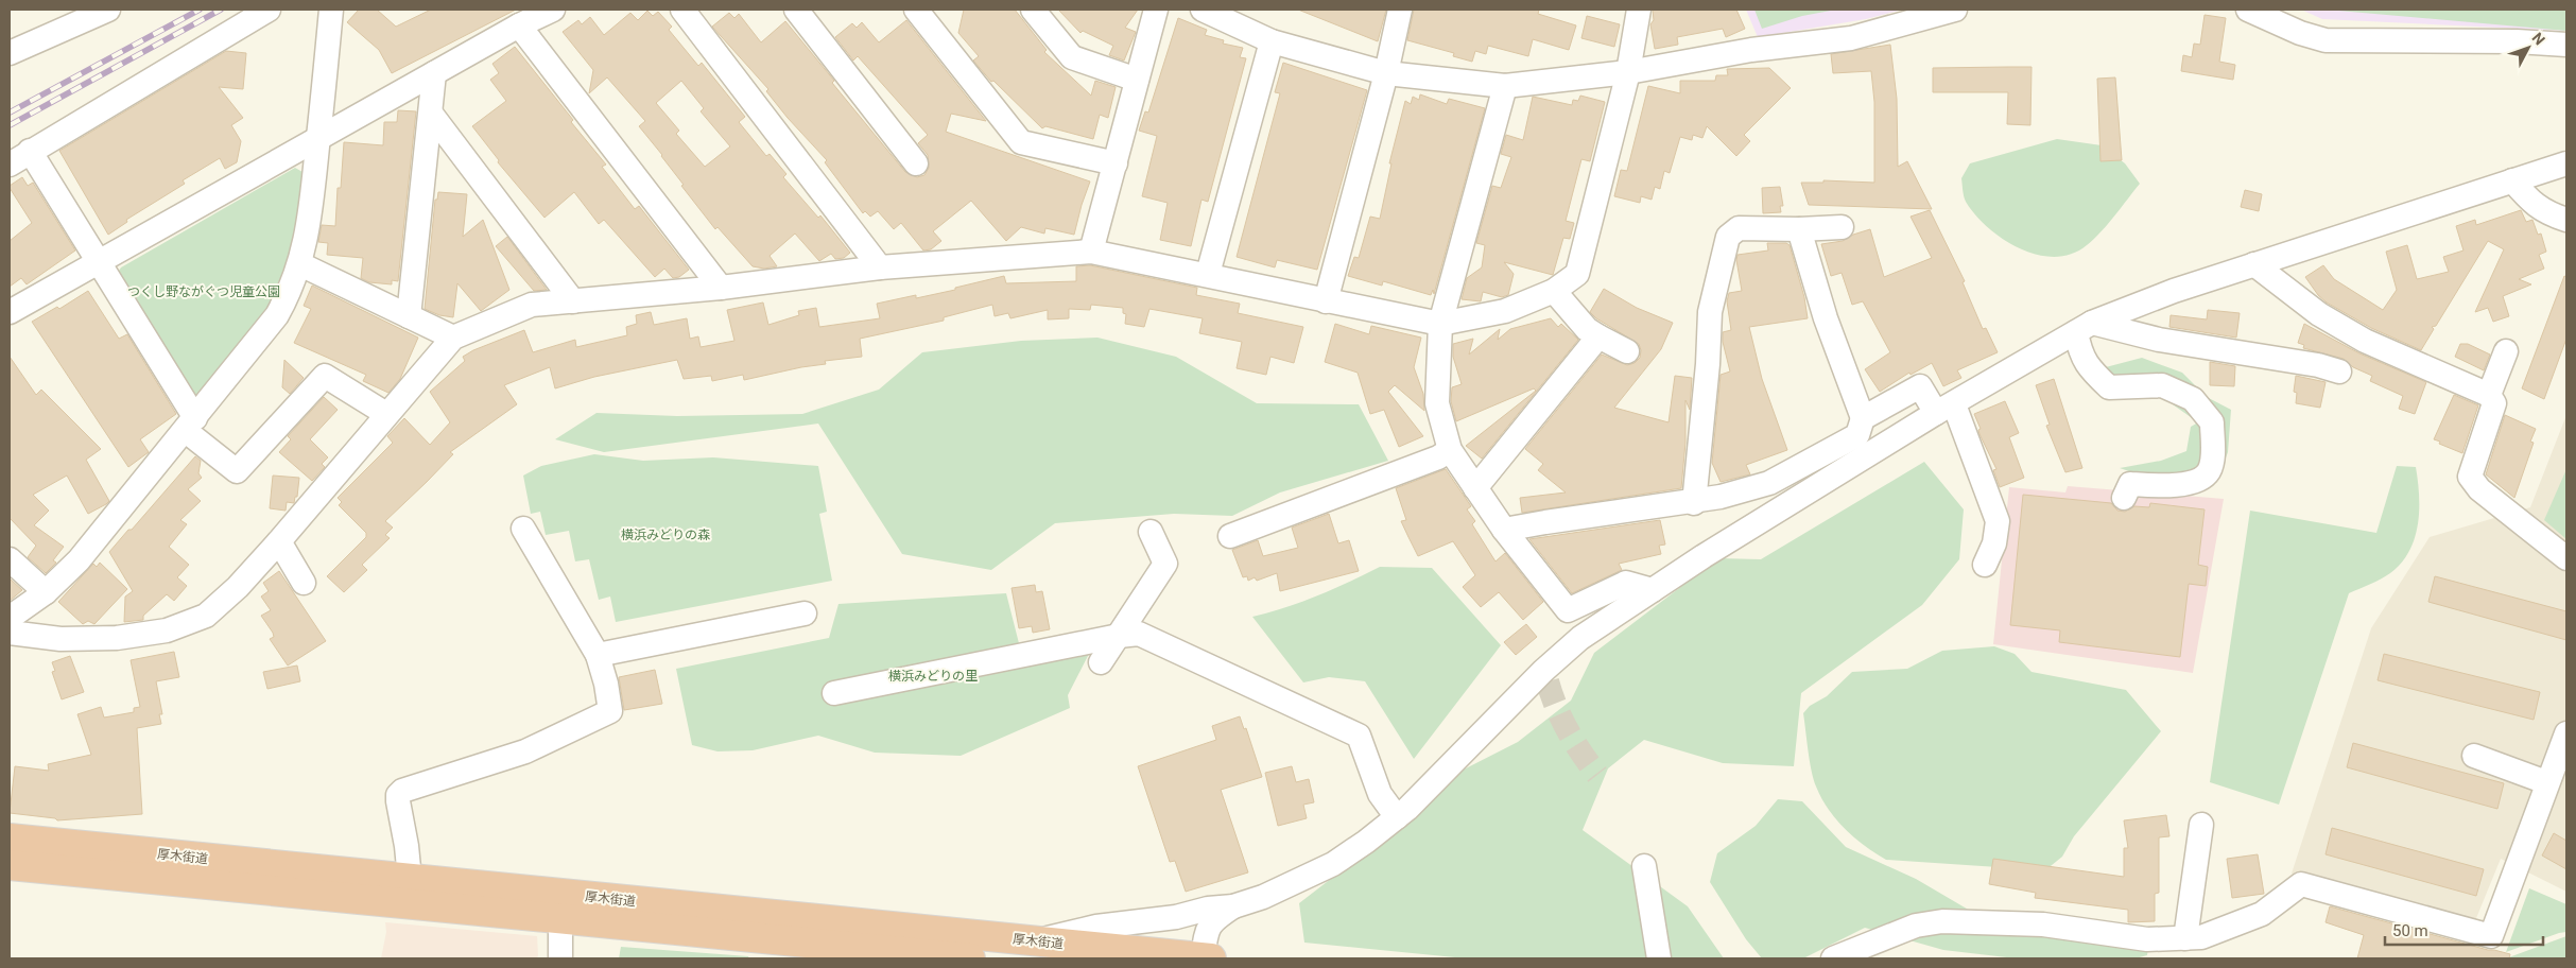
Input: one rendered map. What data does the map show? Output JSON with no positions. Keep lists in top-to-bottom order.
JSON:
{
  "streets": {
    "highway": ["厚木街道"]
  },
  "parks": ["つくし野ながぐつ児童公園", "横浜みどりの森", "横浜みどりの里"],
  "scale_bar": "50 m",
  "north": "top right"
}
